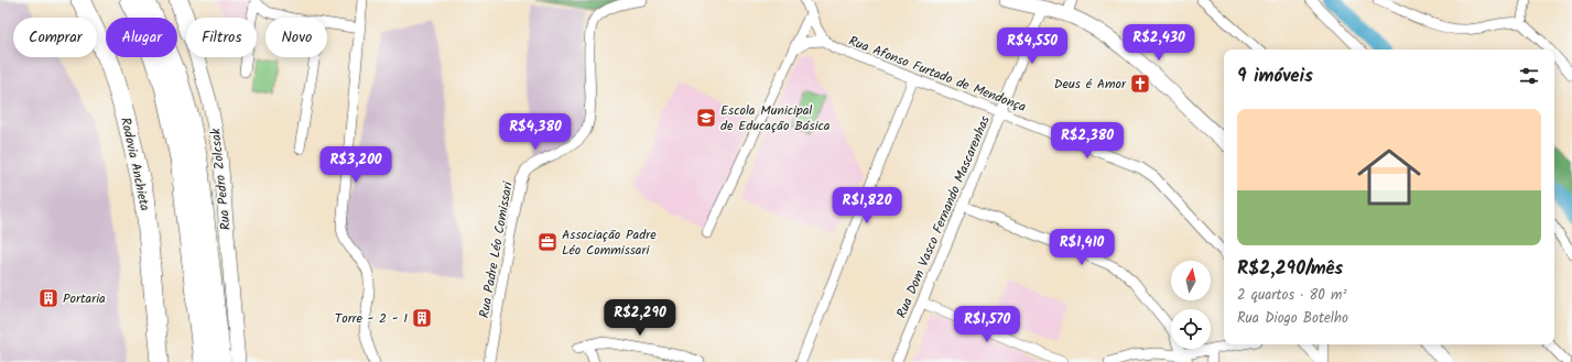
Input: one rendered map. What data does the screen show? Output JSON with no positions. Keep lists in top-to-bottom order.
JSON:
{
  "streets": {
    "highway": ["Rodovia Anchieta"],
    "main road": ["Rua Pedro Zolcsak"],
    "street": ["Rua Afonso Furtado de Mendonça", "Rua Dom Vasco Fernando Mascarenhas", "Rua Padre Léo Comissari"]
  },
  "crossings": [
    ["Rua Afonso Furtado de Mendonça", "Rua Dom Vasco Fernando Mascarenhas"]
  ],
  "places": {
    "church": ["Deus é Amor"],
    "school or university": ["Escola Municipal de Educação Básica"],
    "office": ["Associação Padre Léo Commissari"],
    "building": ["Portaria", "Torre - 2 - 1"]
  },
  "north": "top",
  "page": {
    "chip": [
      "Comprar",
      "Alugar",
      "Filtros",
      "Novo"
    ],
    "price": [
      "R$2,430",
      "R$4,550",
      "R$4,380",
      "R$2,380",
      "R$3,200",
      "R$1,820",
      "R$1,410",
      "R$2,290",
      "R$1,570"
    ],
    "heading": "9 imóveis",
    "list": [
      {
        "name": "R$2,290/mês",
        "note": "2 quartos · 80 m² · Rua Diogo Botelho"
      }
    ]
  }
}
